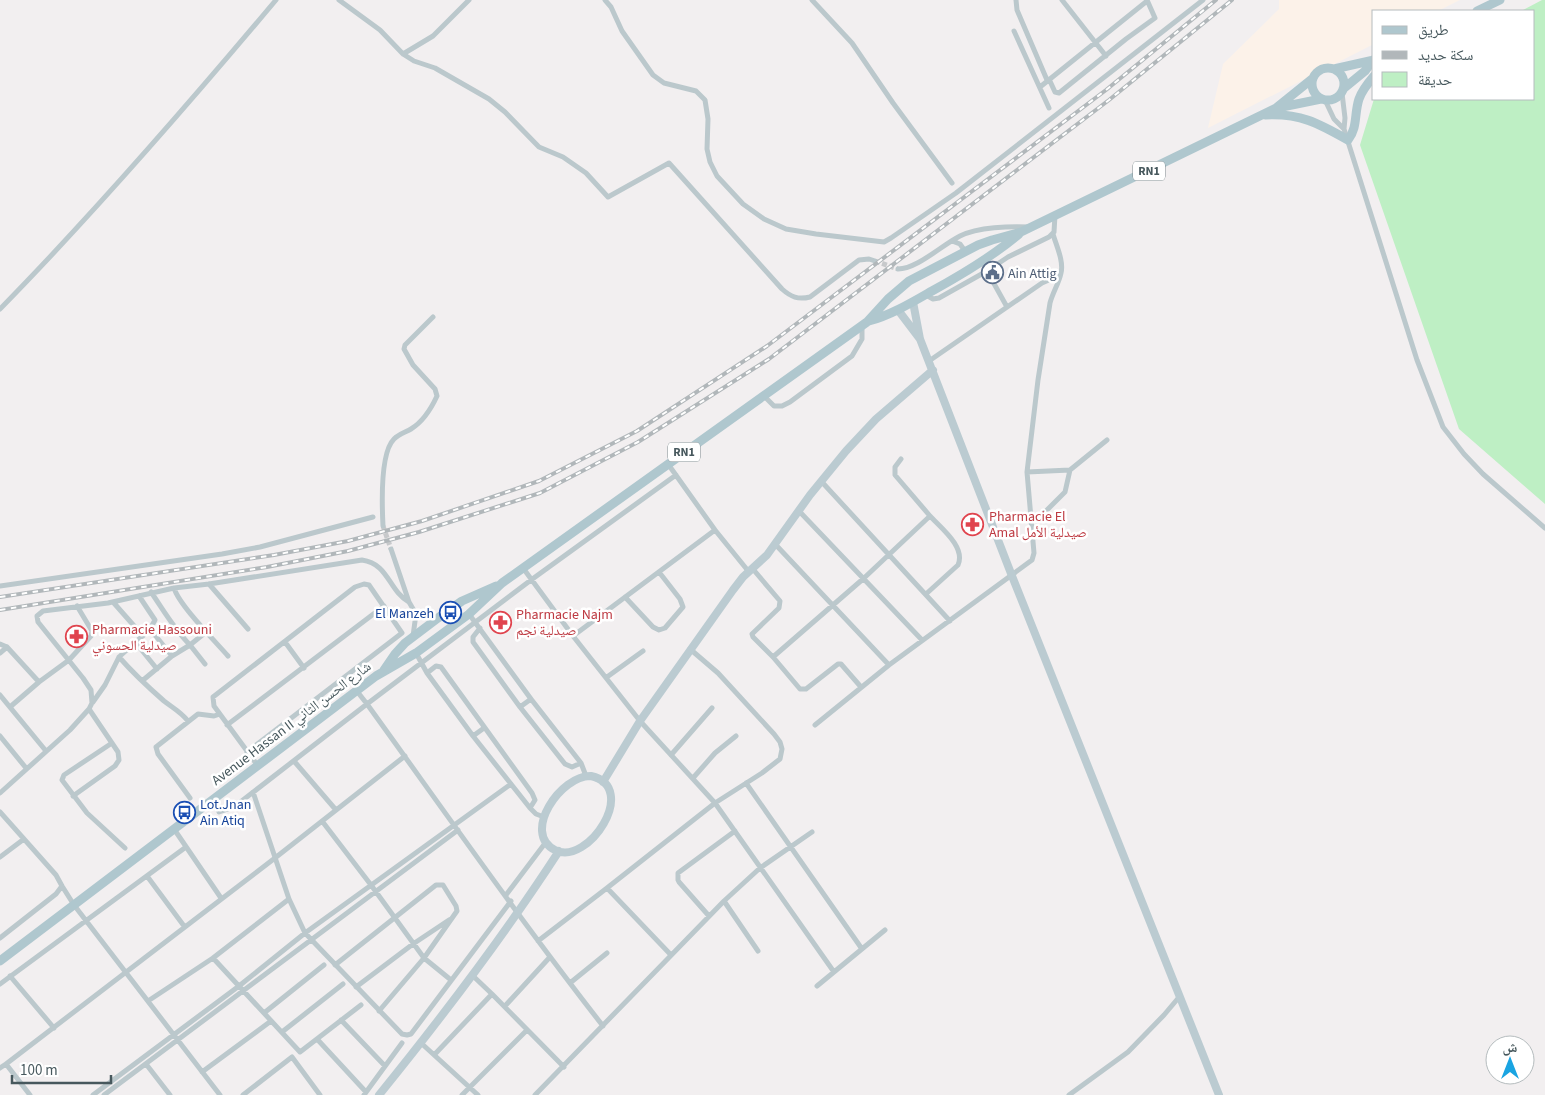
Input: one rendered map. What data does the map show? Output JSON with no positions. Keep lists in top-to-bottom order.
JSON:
{
  "streets": {
    "main road": ["RN1", "Avenue Hassan II شارع الحسن الثاني"]
  },
  "places": {
    "public building": ["Ain Attig"],
    "pharmacy": ["Pharmacie El Amal صيدلية الأمل", "Pharmacie Najm صيدلية نجم", "Pharmacie Hassouni صيدلية الحسوني"],
    "bus stop": ["El Manzeh", "Lot.Jnan Ain Atiq"]
  },
  "legend": ["طريق", "سكة حديد", "حديقة"],
  "scale_bar": "100 m",
  "north": "top"
}
